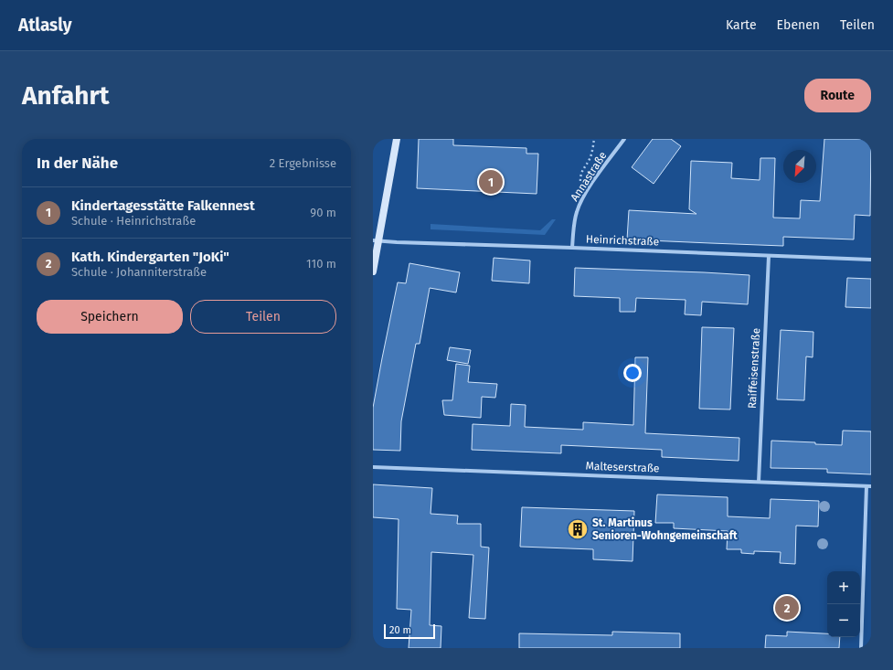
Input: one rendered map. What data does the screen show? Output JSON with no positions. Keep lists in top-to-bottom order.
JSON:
{
  "streets": {
    "street": [
      "Annastraße",
      "Heinrichstraße",
      "Raiffeisenstraße",
      "Malteserstraße"
    ]
  },
  "crossings": [
    ["Annastraße", "Heinrichstraße"],
    ["Heinrichstraße", "Raiffeisenstraße"],
    ["Raiffeisenstraße", "Malteserstraße"]
  ],
  "places": {
    "building": ["St. Martinus Senioren-Wohngemeinschaft"]
  },
  "scale_bar": "20 m",
  "north": "bottom left",
  "page": {
    "header": "Atlasly",
    "nav": ["Karte", "Ebenen", "Teilen"],
    "buttons": [
      "Route",
      ["Speichern", "Teilen"]
    ],
    "title": "Anfahrt",
    "heading": ["In der Nähe", "2 Ergebnisse"],
    "pins": ["1", "2"],
    "list": [
      {
        "mark": "1",
        "name": "Kindertagesstätte Falkennest",
        "note": "Schule · Heinrichstraße",
        "value": "90 m"
      },
      {
        "mark": "2",
        "name": "Kath. Kindergarten \"JoKi\"",
        "note": "Schule · Johanniterstraße",
        "value": "110 m"
      }
    ],
    "map_buttons": ["+", "−"],
    "scale": "20 m"
  }
}
